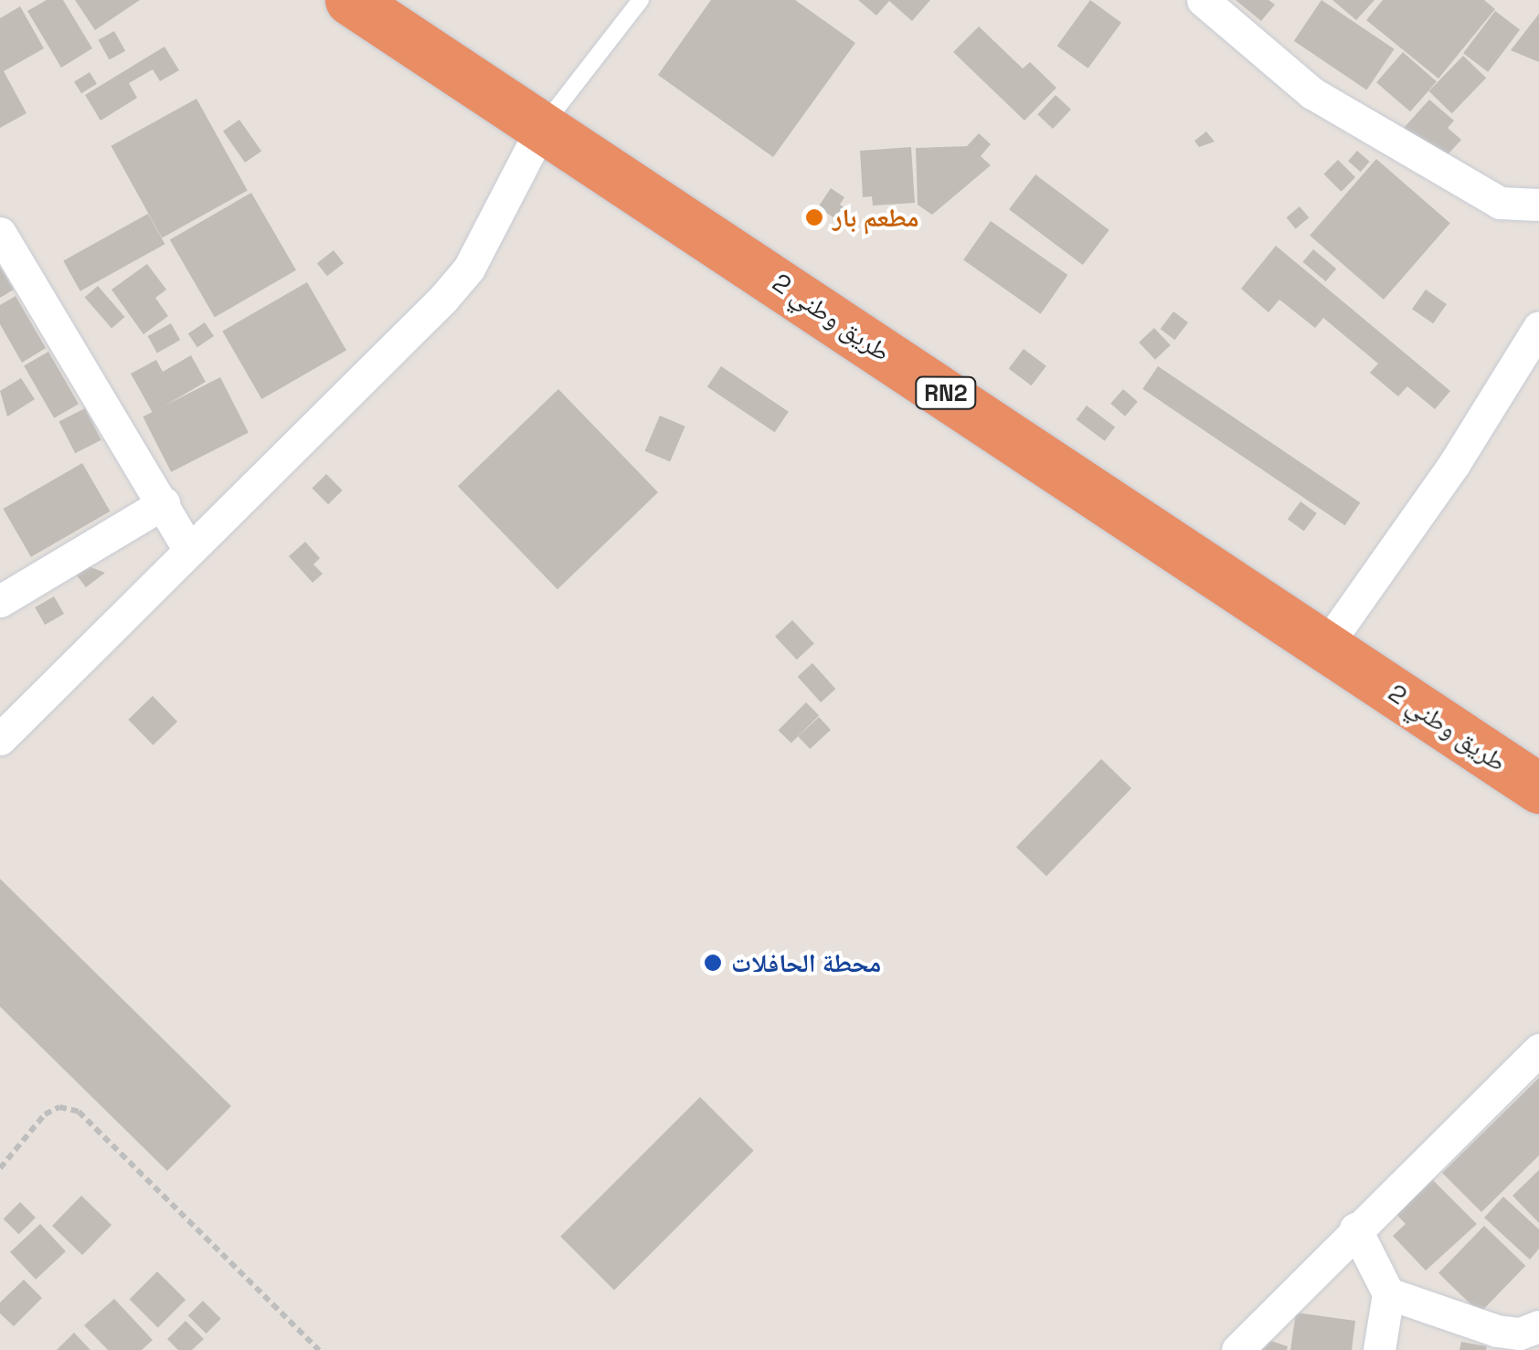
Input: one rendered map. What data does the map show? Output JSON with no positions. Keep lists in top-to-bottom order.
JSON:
{
  "streets": {
    "highway": ["طريق وطني 2", "RN2"]
  },
  "places": ["مطعم بار", "محطة الحافلات"]
}
